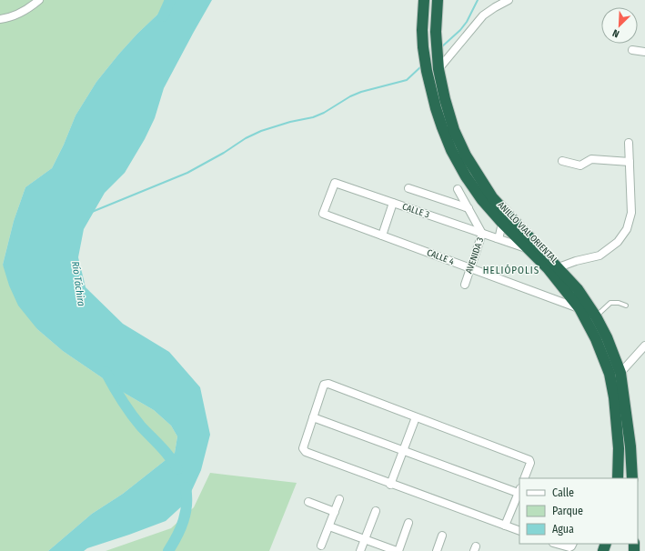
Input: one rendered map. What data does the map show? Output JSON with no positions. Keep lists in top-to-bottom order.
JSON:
{
  "streets": {
    "highway": ["ANILLO VIAL ORIENTAL"],
    "street": ["CALLE 3", "AVENIDA 3", "CALLE 4"]
  },
  "crossings": [
    ["CALLE 3", "ANILLO VIAL ORIENTAL"],
    ["CALLE 3", "AVENIDA 3"],
    ["CALLE 3", "CALLE 4"],
    ["ANILLO VIAL ORIENTAL", "CALLE 4"],
    ["AVENIDA 3", "CALLE 4"]
  ],
  "districts": ["HELIÓPOLIS"],
  "water": ["Río Táchira"],
  "legend": ["Calle", "Parque", "Agua"],
  "north": "bottom left"
}
